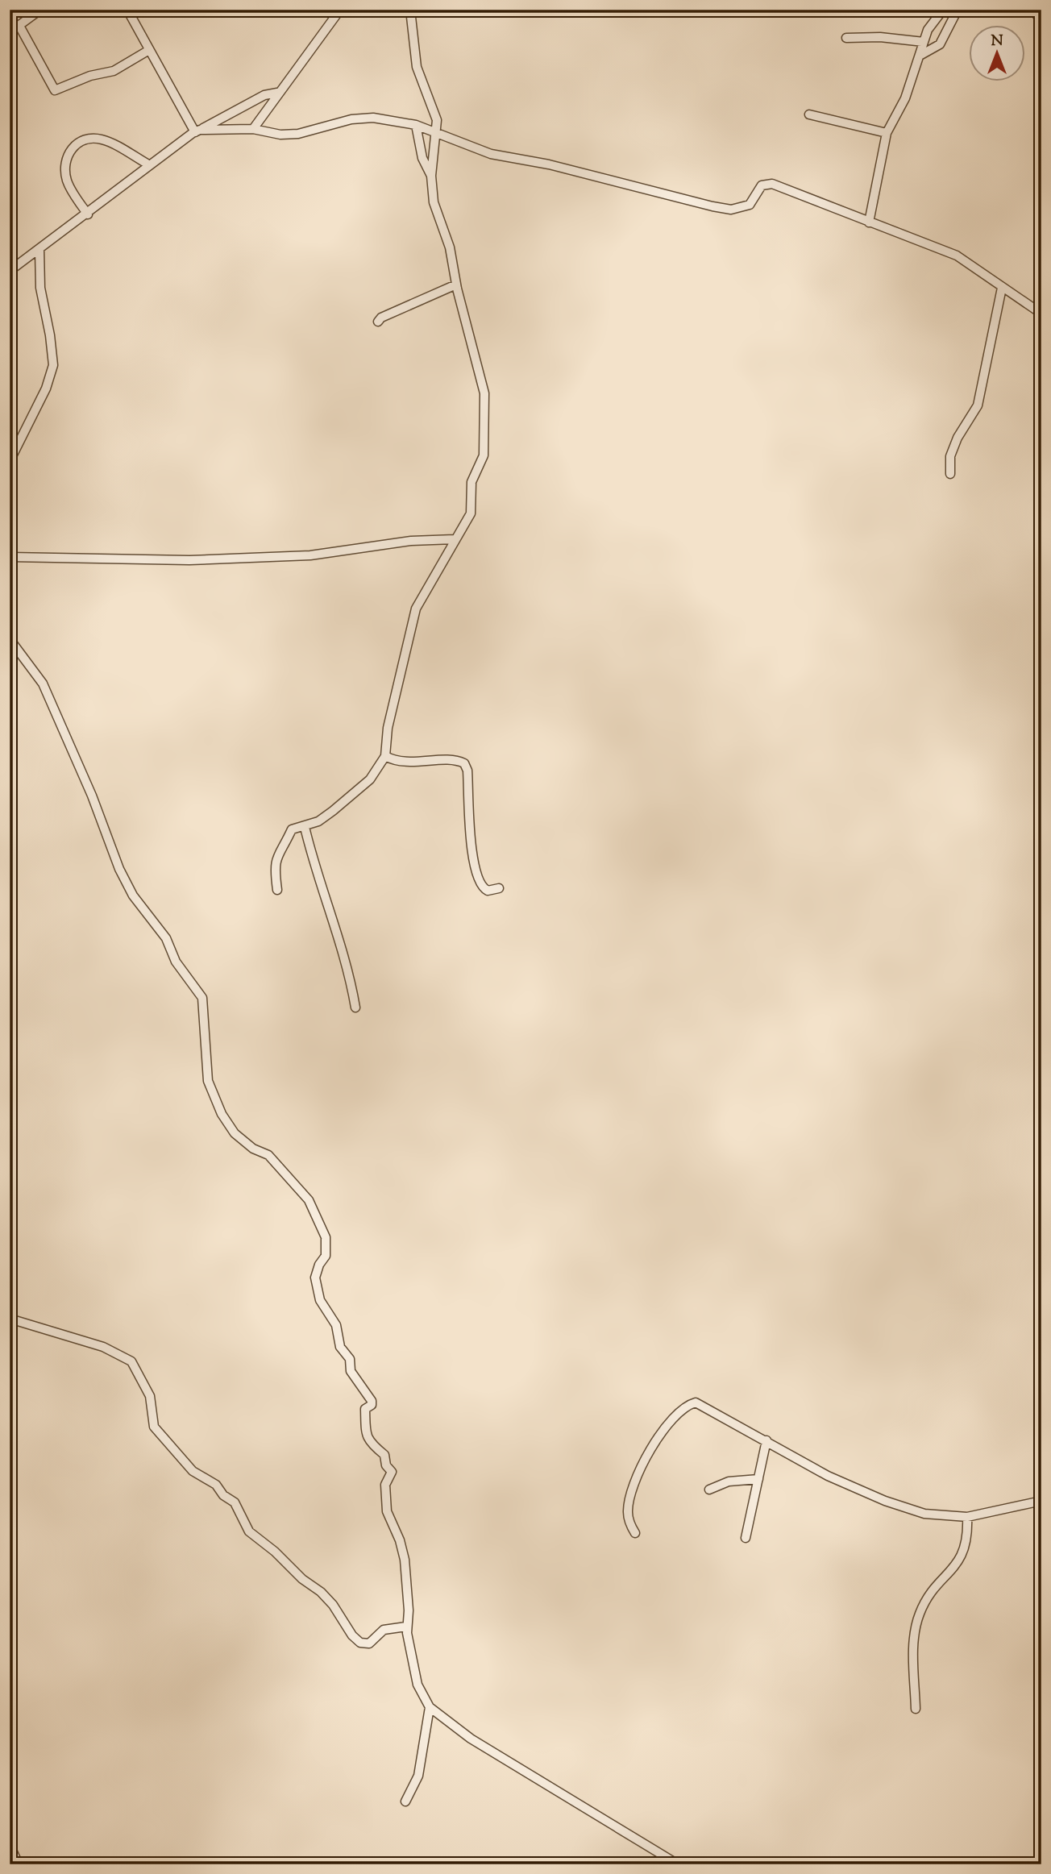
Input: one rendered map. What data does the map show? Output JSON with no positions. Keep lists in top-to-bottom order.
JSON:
{
  "north": "top"
}
